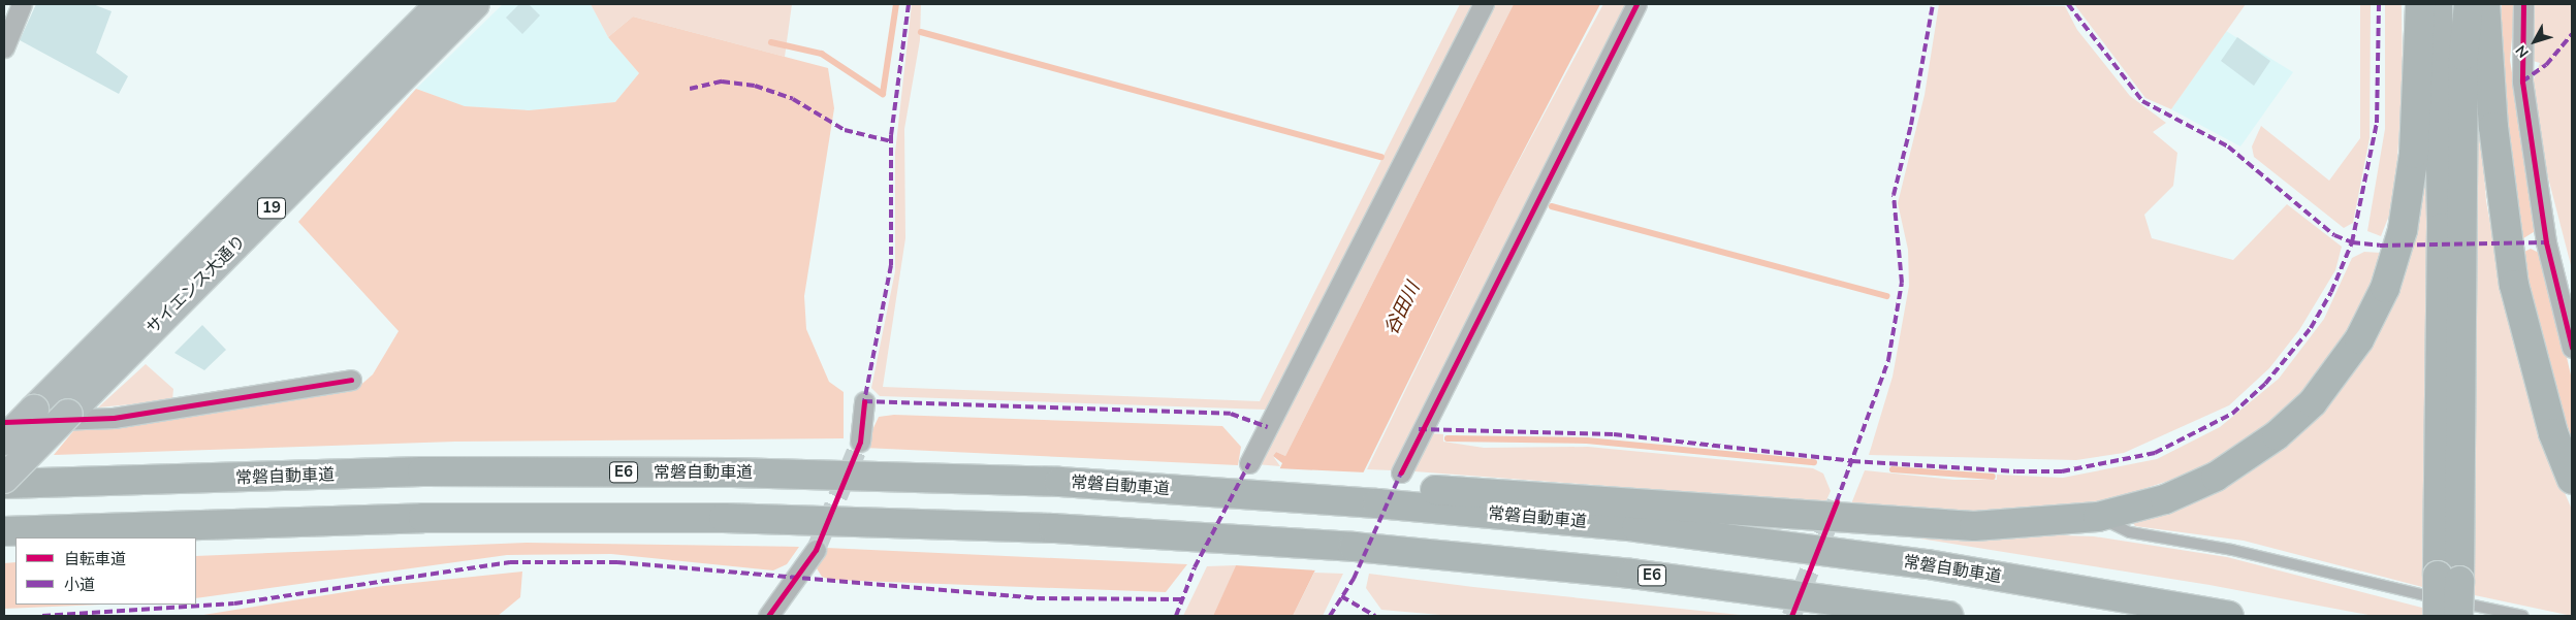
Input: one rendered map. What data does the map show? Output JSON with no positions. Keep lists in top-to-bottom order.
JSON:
{
  "streets": {
    "highway": ["E6", "常磐自動車道"],
    "main road": ["19", "サイエンス大通り"]
  },
  "water": ["谷田川"],
  "legend": ["自転車道", "小道"],
  "north": "bottom left"
}
